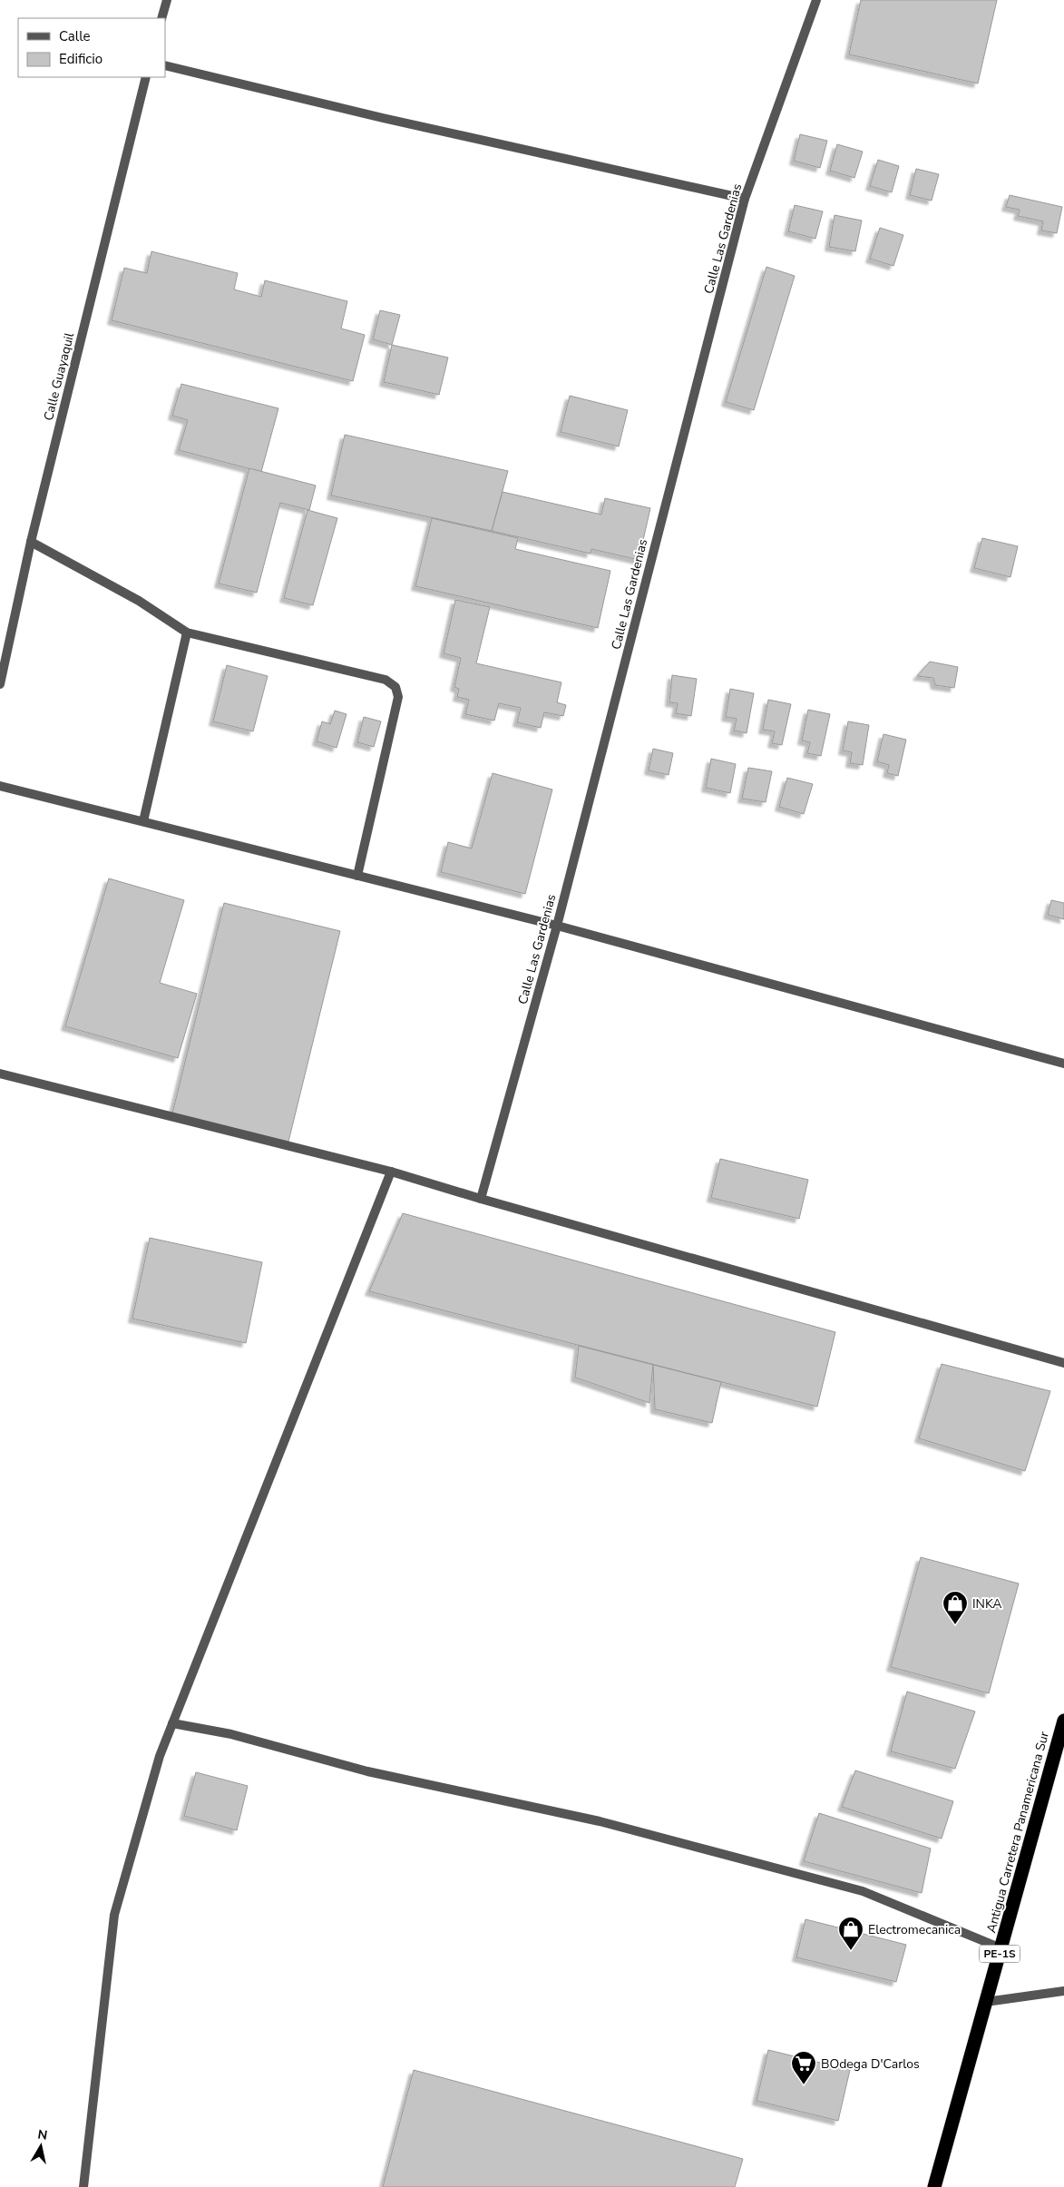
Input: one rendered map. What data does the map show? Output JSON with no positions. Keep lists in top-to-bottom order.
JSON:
{
  "streets": {
    "highway": ["Antigua Carretera Panamericana Sur", "PE-1S"],
    "street": ["Calle Las Gardenias", "Calle Guayaquil"]
  },
  "places": {
    "shop": ["INKA", "Electromecanica"],
    "supermarket": ["BOdega D'Carlos"]
  },
  "legend": ["Calle", "Edificio"],
  "north": "top"
}
